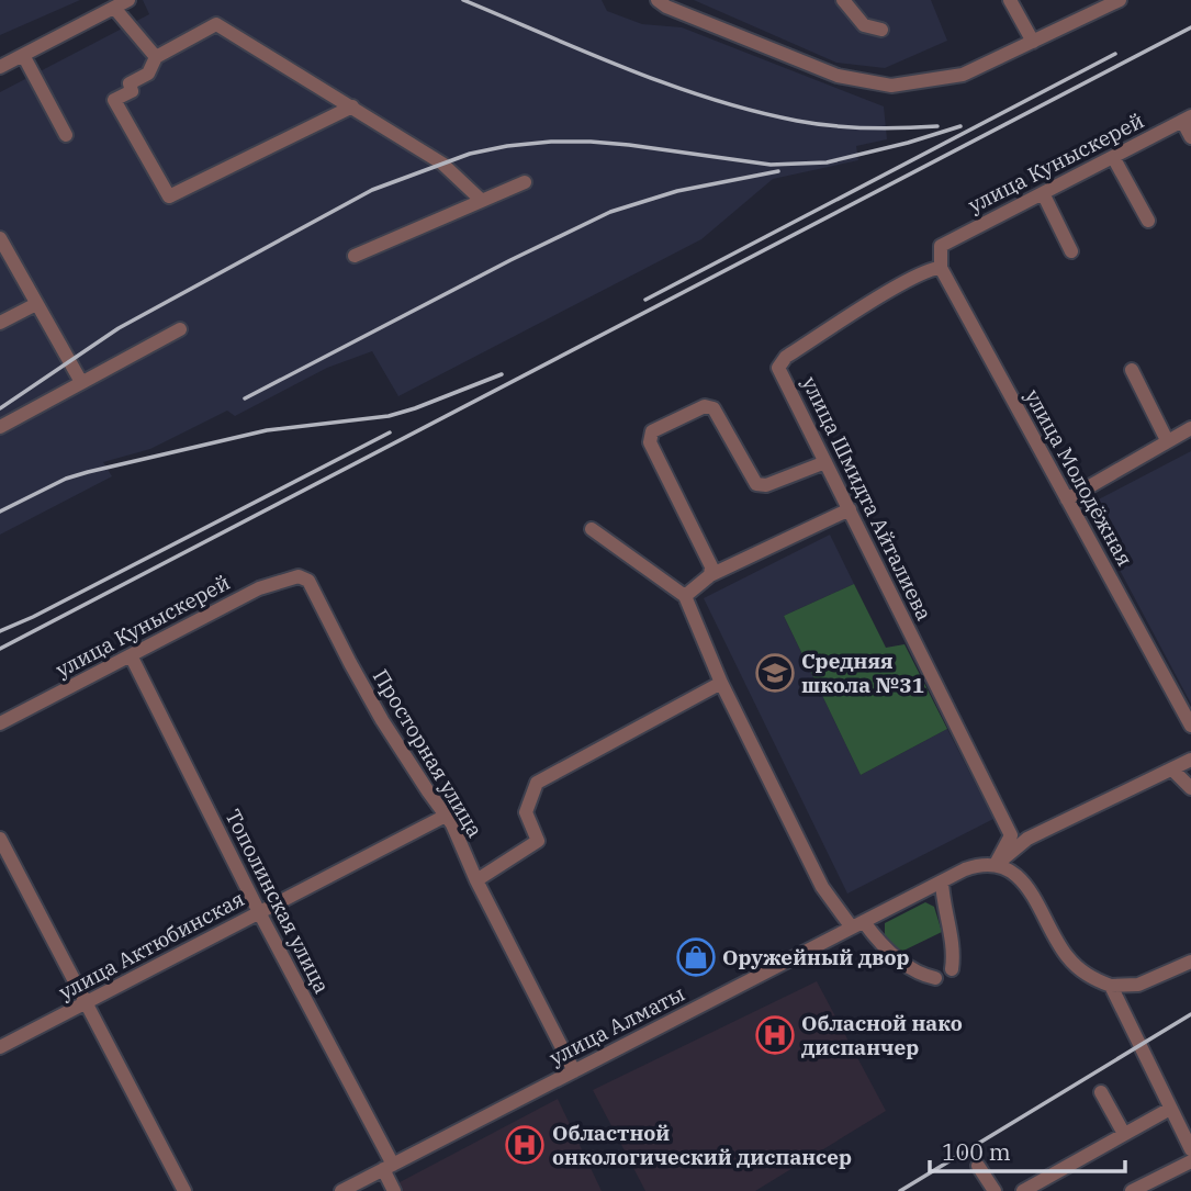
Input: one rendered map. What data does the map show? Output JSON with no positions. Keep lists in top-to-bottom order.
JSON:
{
  "streets": {
    "street": [
      "улица Куныскерей",
      "улица Молодёжная",
      "улица Шмидта Айталиева",
      "Просторная улица",
      "Тополинская улица",
      "улица Актюбинская",
      "улица Алматы"
    ]
  },
  "crossings": [
    ["улица Куныскерей", "улица Молодёжная"],
    ["улица Куныскерей", "Просторная улица"],
    ["улица Куныскерей", "Тополинская улица"],
    ["улица Молодёжная", "улица Шмидта Айталиева"],
    ["улица Шмидта Айталиева", "улица Алматы"],
    ["Просторная улица", "улица Актюбинская"],
    ["Просторная улица", "улица Алматы"],
    ["Тополинская улица", "улица Актюбинская"],
    ["Тополинская улица", "улица Алматы"]
  ],
  "places": {
    "school or university": ["Средняя школа №31"],
    "shop": ["Оружейный двор"],
    "hospital": ["Обласной нако диспанчер", "Областной онкологический диспансер"]
  },
  "scale_bar": "100 m"
}
